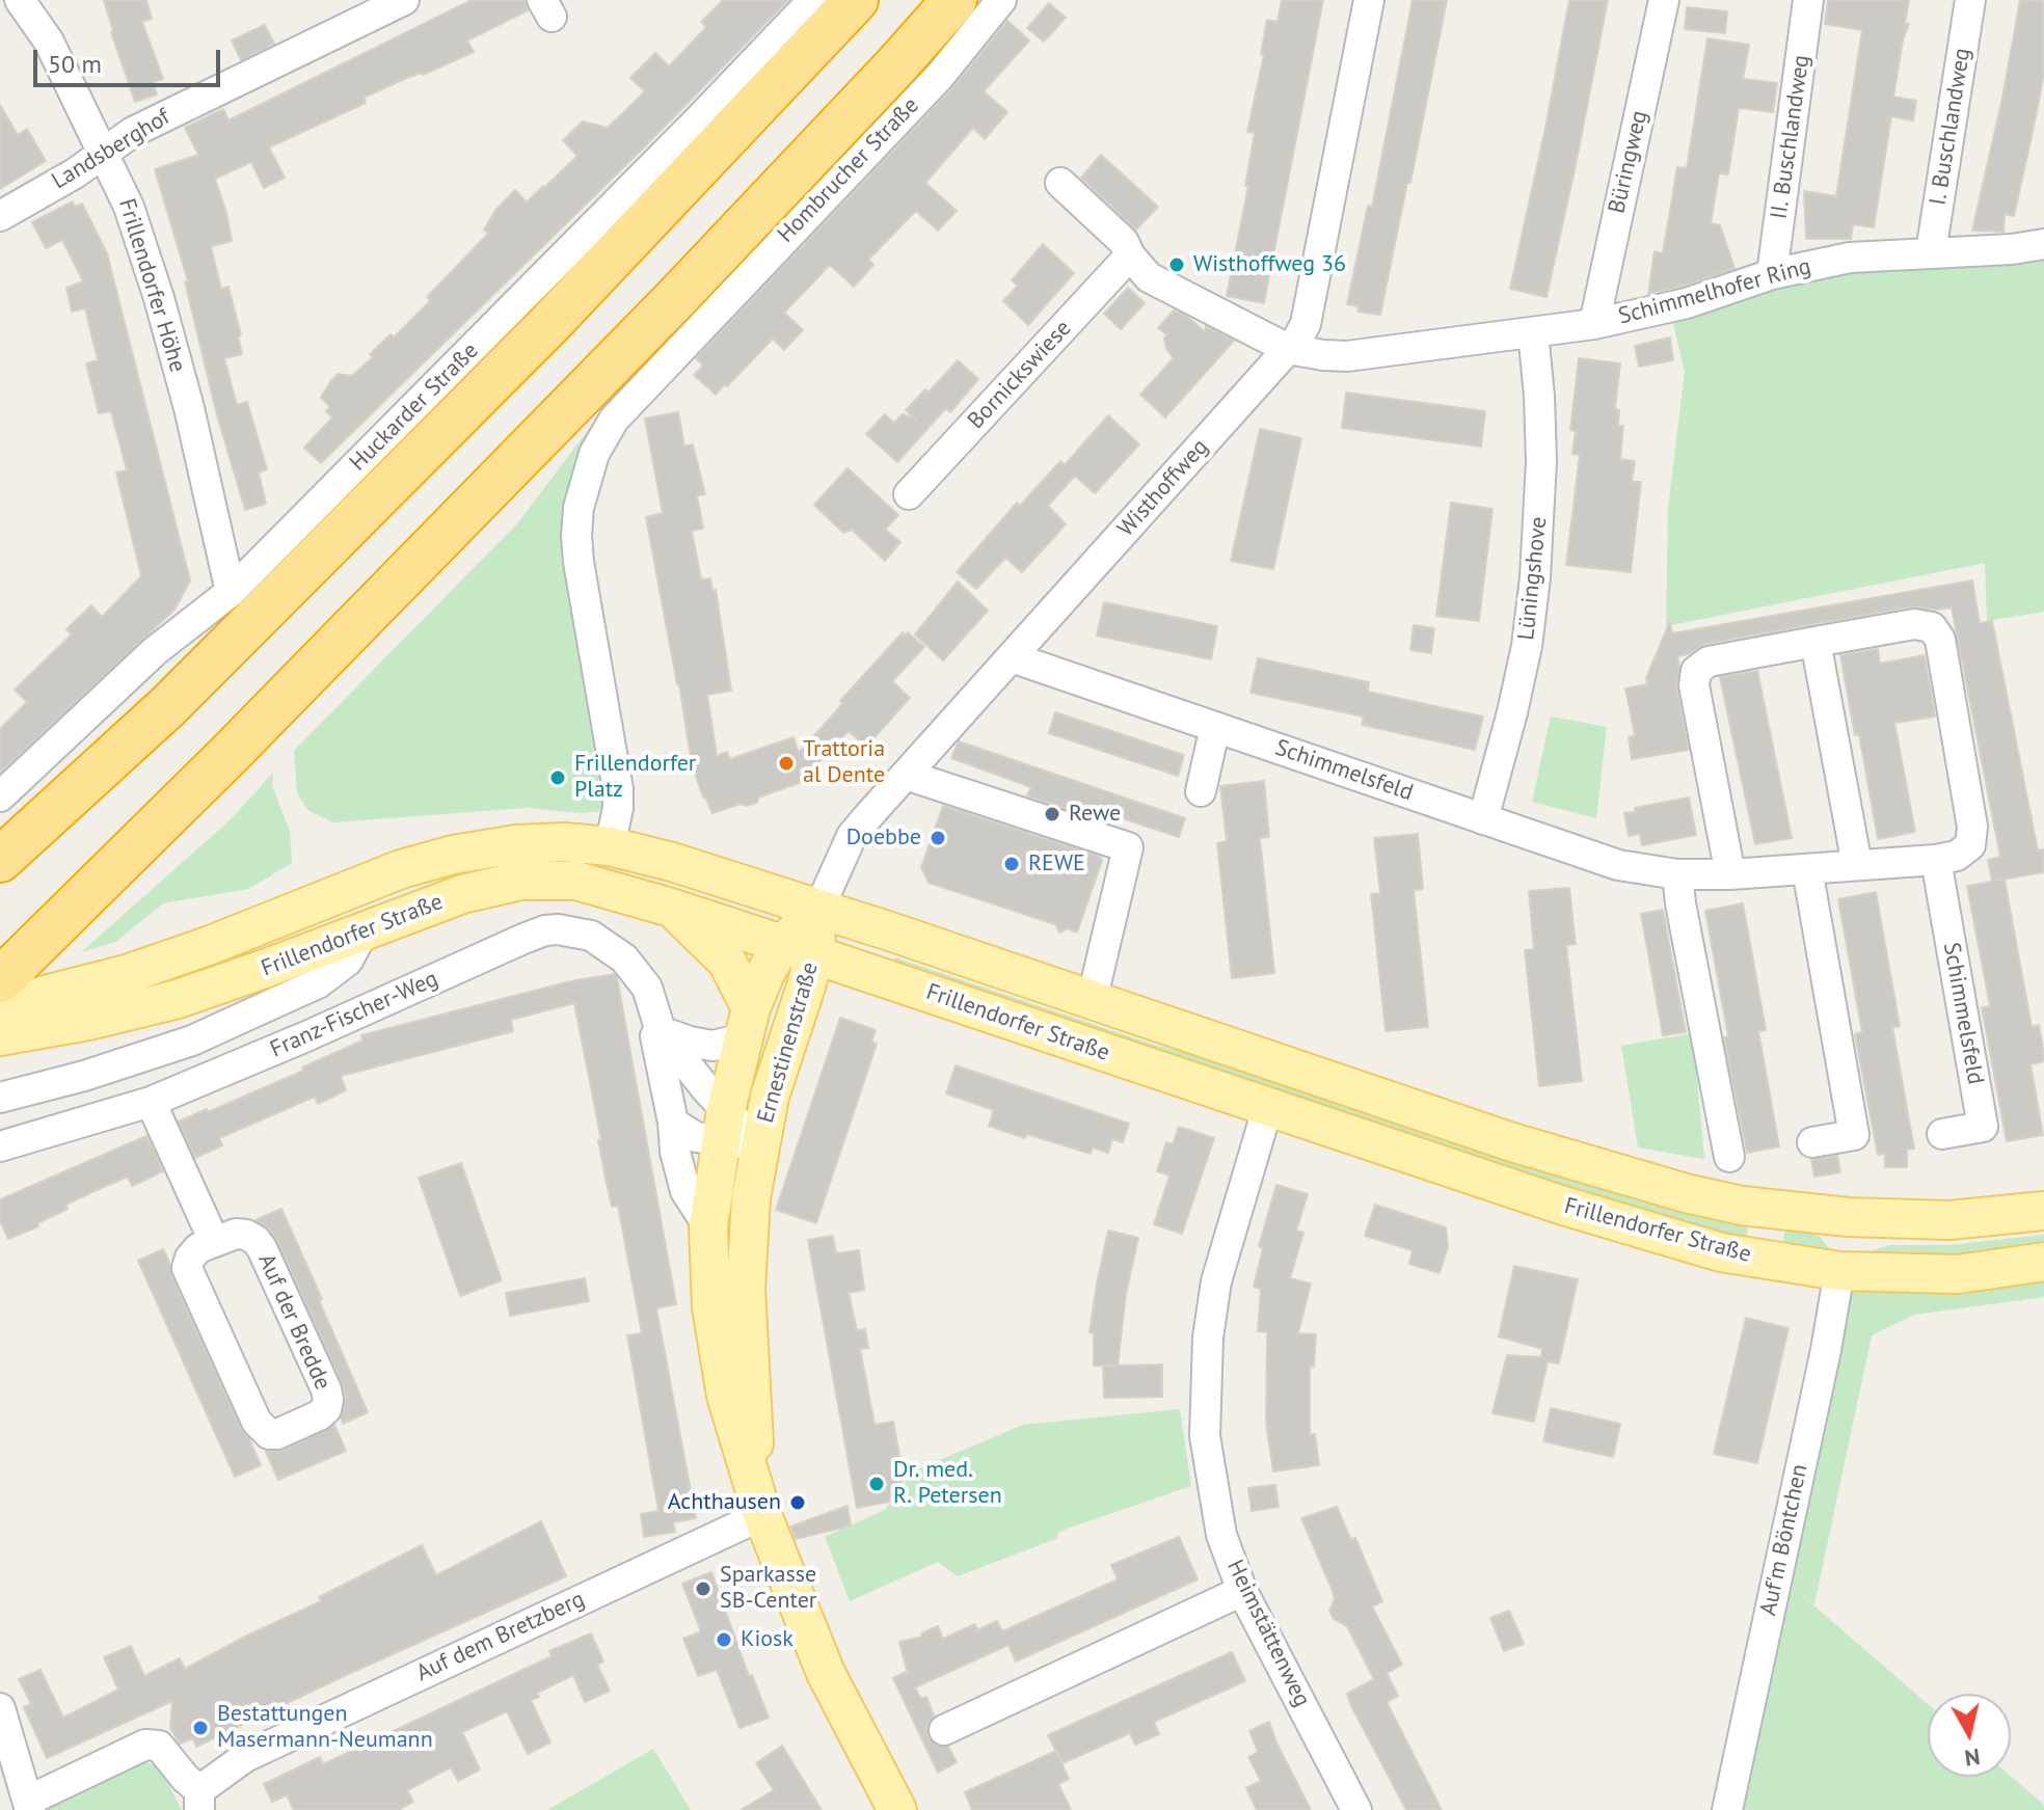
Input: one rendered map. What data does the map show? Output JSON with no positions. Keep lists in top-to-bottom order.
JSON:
{
  "streets": {
    "main road": ["Frillendorfer Straße", "Ernestinenstraße"],
    "street": [
      "I. Buschlandweg",
      "II. Buschlandweg",
      "Landsberghof",
      "Büringweg",
      "Hombrucher Straße",
      "Frillendorfer Höhe",
      "Schimmelhofer Ring",
      "Bornickswiese",
      "Huckarder Straße",
      "Wisthoffweg",
      "Lüningshove",
      "Schimmelsfeld",
      "Franz-Fischer-Weg",
      "Auf der Bredde",
      "Auf'm Böntchen",
      "Heimstättenweg",
      "Auf dem Bretzberg"
    ]
  },
  "crossings": [
    ["I. Buschlandweg", "Schimmelhofer Ring"],
    ["II. Buschlandweg", "Schimmelhofer Ring"],
    ["Landsberghof", "Frillendorfer Höhe"],
    ["Büringweg", "Schimmelhofer Ring"],
    ["Hombrucher Straße", "Frillendorfer Straße"],
    ["Frillendorfer Höhe", "Huckarder Straße"],
    ["Schimmelhofer Ring", "Wisthoffweg"],
    ["Schimmelhofer Ring", "Lüningshove"],
    ["Wisthoffweg", "Schimmelsfeld"],
    ["Wisthoffweg", "Frillendorfer Straße"],
    ["Wisthoffweg", "Ernestinenstraße"],
    ["Lüningshove", "Schimmelsfeld"],
    ["Frillendorfer Straße", "Ernestinenstraße"],
    ["Frillendorfer Straße", "Auf'm Böntchen"],
    ["Frillendorfer Straße", "Heimstättenweg"],
    ["Franz-Fischer-Weg", "Ernestinenstraße"],
    ["Ernestinenstraße", "Auf dem Bretzberg"]
  ],
  "places": [
    "Wisthoffweg 36",
    "Trattoria al Dente",
    "Frillendorfer Platz",
    "Rewe",
    "Doebbe",
    "REWE",
    "Dr. med. R. Petersen",
    "Achthausen",
    "Sparkasse SB-Center",
    "Kiosk",
    "Bestattungen Masermann-Neumann"
  ],
  "scale_bar": "50 m",
  "north": "bottom"
}
